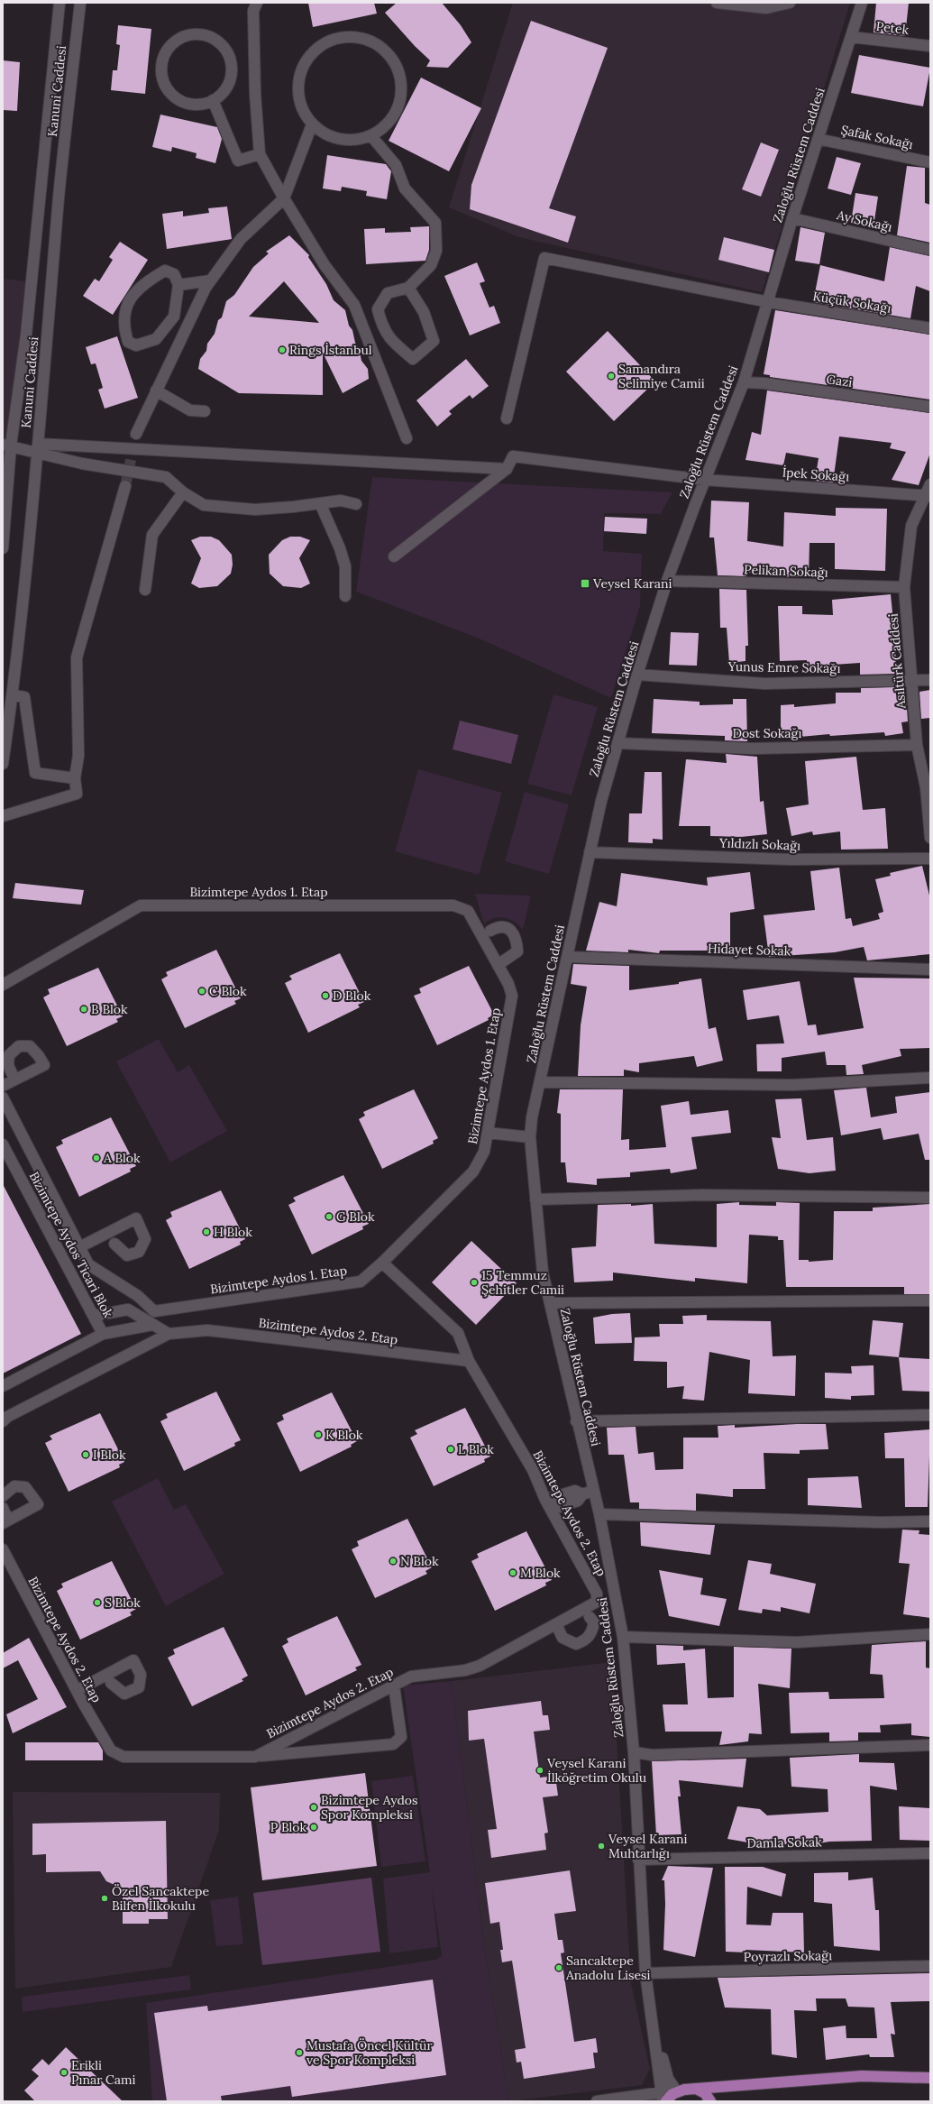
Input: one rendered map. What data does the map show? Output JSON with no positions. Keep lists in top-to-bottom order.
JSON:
{
  "streets": {
    "street": [
      "Petek",
      "Kanuni Caddesi",
      "Şafak Sokağı",
      "Zaloğlu Rüstem Caddesi",
      "Ay Sokağı",
      "Küçük Sokağı",
      "Gazi",
      "İpek Sokağı",
      "Pelikan Sokağı",
      "Asıltürk Caddesi",
      "Yunus Emre Sokağı",
      "Dost Sokağı",
      "Yıldızlı Sokağı",
      "Bizimtepe Aydos 1. Etap",
      "Hidayet Sokak",
      "Bizimtepe Aydos Ticari Blok",
      "Bizimtepe Aydos 2. Etap",
      "Damla Sokak",
      "Poyrazlı Sokağı"
    ]
  },
  "crossings": [
    ["Petek", "Zaloğlu Rüstem Caddesi"],
    ["Şafak Sokağı", "Zaloğlu Rüstem Caddesi"],
    ["Zaloğlu Rüstem Caddesi", "Ay Sokağı"],
    ["Zaloğlu Rüstem Caddesi", "Küçük Sokağı"],
    ["Zaloğlu Rüstem Caddesi", "Gazi"],
    ["Zaloğlu Rüstem Caddesi", "İpek Sokağı"],
    ["Zaloğlu Rüstem Caddesi", "Pelikan Sokağı"],
    ["Zaloğlu Rüstem Caddesi", "Yunus Emre Sokağı"],
    ["Zaloğlu Rüstem Caddesi", "Dost Sokağı"],
    ["Zaloğlu Rüstem Caddesi", "Yıldızlı Sokağı"],
    ["Zaloğlu Rüstem Caddesi", "Hidayet Sokak"],
    ["Zaloğlu Rüstem Caddesi", "Damla Sokak"],
    ["Zaloğlu Rüstem Caddesi", "Poyrazlı Sokağı"],
    ["İpek Sokağı", "Asıltürk Caddesi"],
    ["Pelikan Sokağı", "Asıltürk Caddesi"],
    ["Asıltürk Caddesi", "Yunus Emre Sokağı"],
    ["Asıltürk Caddesi", "Dost Sokağı"]
  ],
  "places": {
    "other": [
      "Rings İstanbul",
      "Samandıra Selimiye Camii",
      "C Blok",
      "D Blok",
      "B Blok",
      "A Blok",
      "G Blok",
      "H Blok",
      "15 Temmuz Şehitler Camii",
      "K Blok",
      "L Blok",
      "I Blok",
      "N Blok",
      "M Blok",
      "S Blok",
      "Veysel Karani İlköğretim Okulu",
      "Bizimtepe Aydos Spor Kompleksi",
      "P Blok",
      "Veysel Karani Muhtarlığı",
      "Özel Sancaktepe Bilfen İlkokulu",
      "Sancaktepe Anadolu Lisesi",
      "Mustafa Öncel Kültür ve Spor Kompleksi",
      "Erikli Pınar Cami"
    ],
    "transit": ["Veysel Karani"]
  }
}
